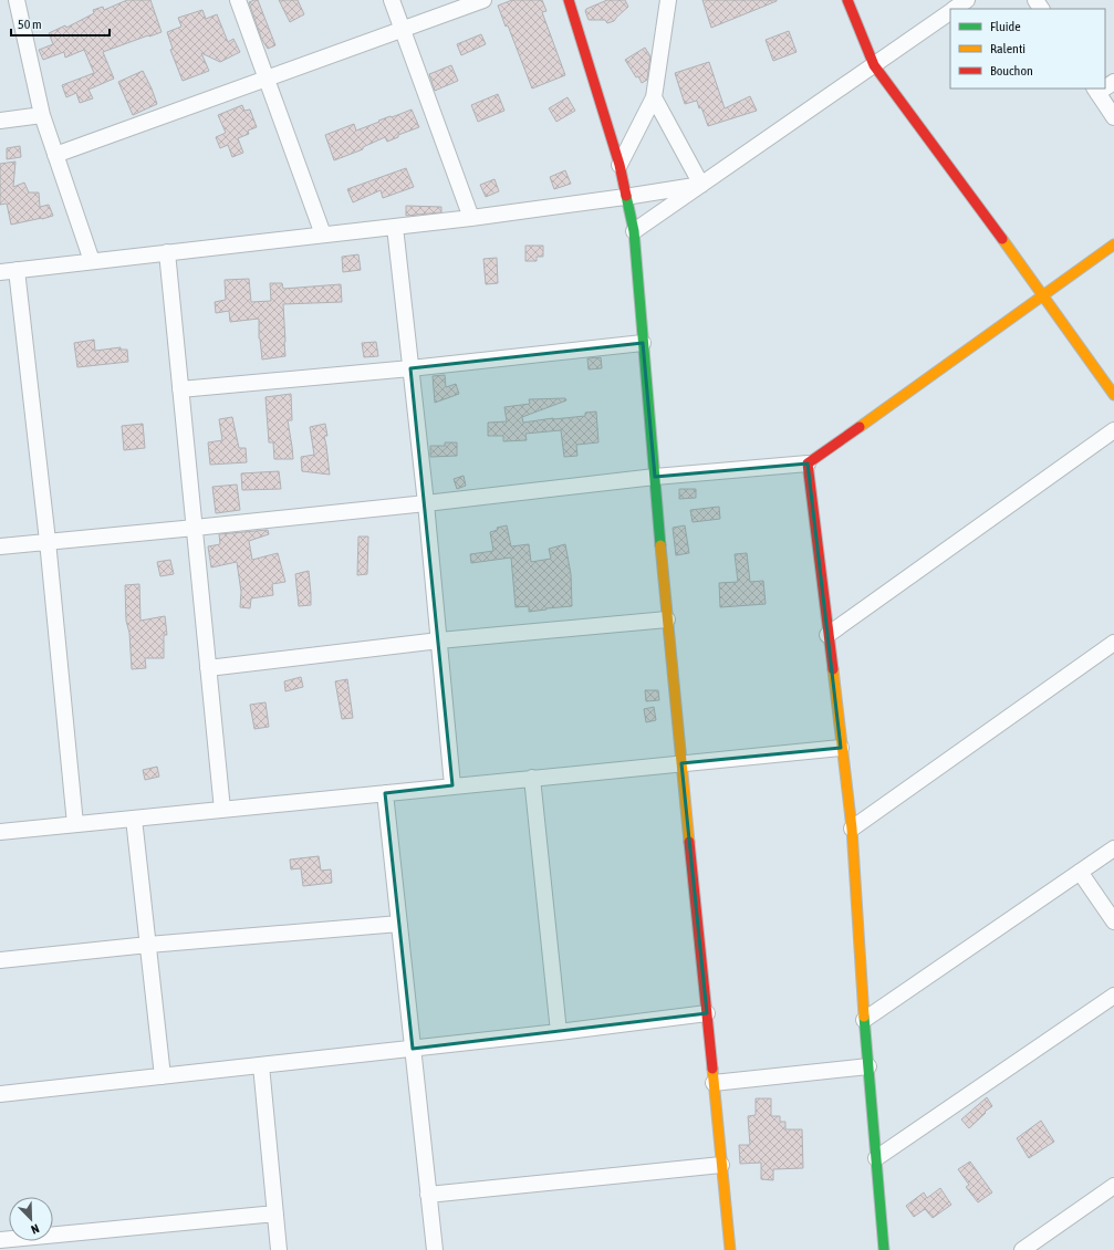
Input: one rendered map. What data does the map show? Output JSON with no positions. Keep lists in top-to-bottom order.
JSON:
{
  "legend": ["Fluide", "Ralenti", "Bouchon"],
  "scale_bar": "50 m",
  "north": "bottom right"
}
